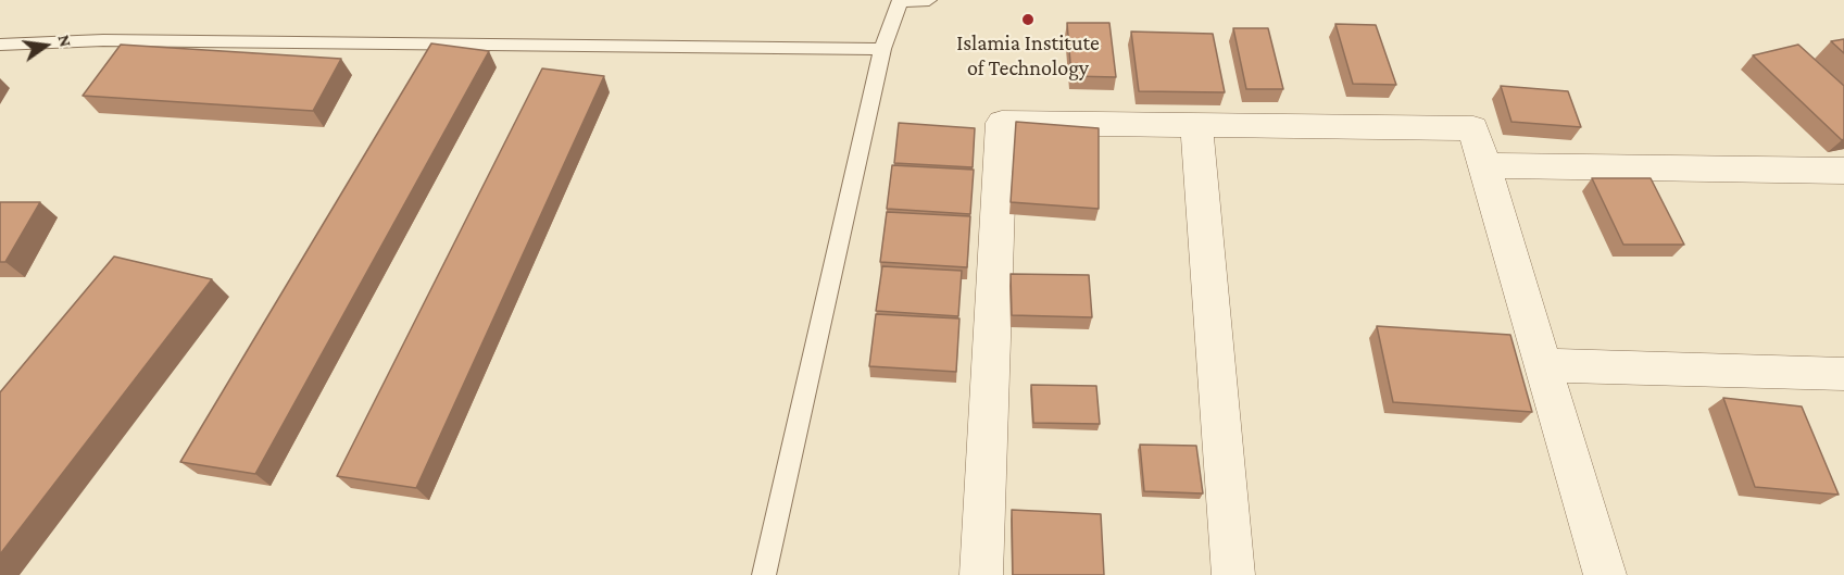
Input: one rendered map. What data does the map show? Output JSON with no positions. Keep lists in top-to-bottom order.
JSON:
{
  "places": ["Islamia Institute of Technology"],
  "north": "right"
}
